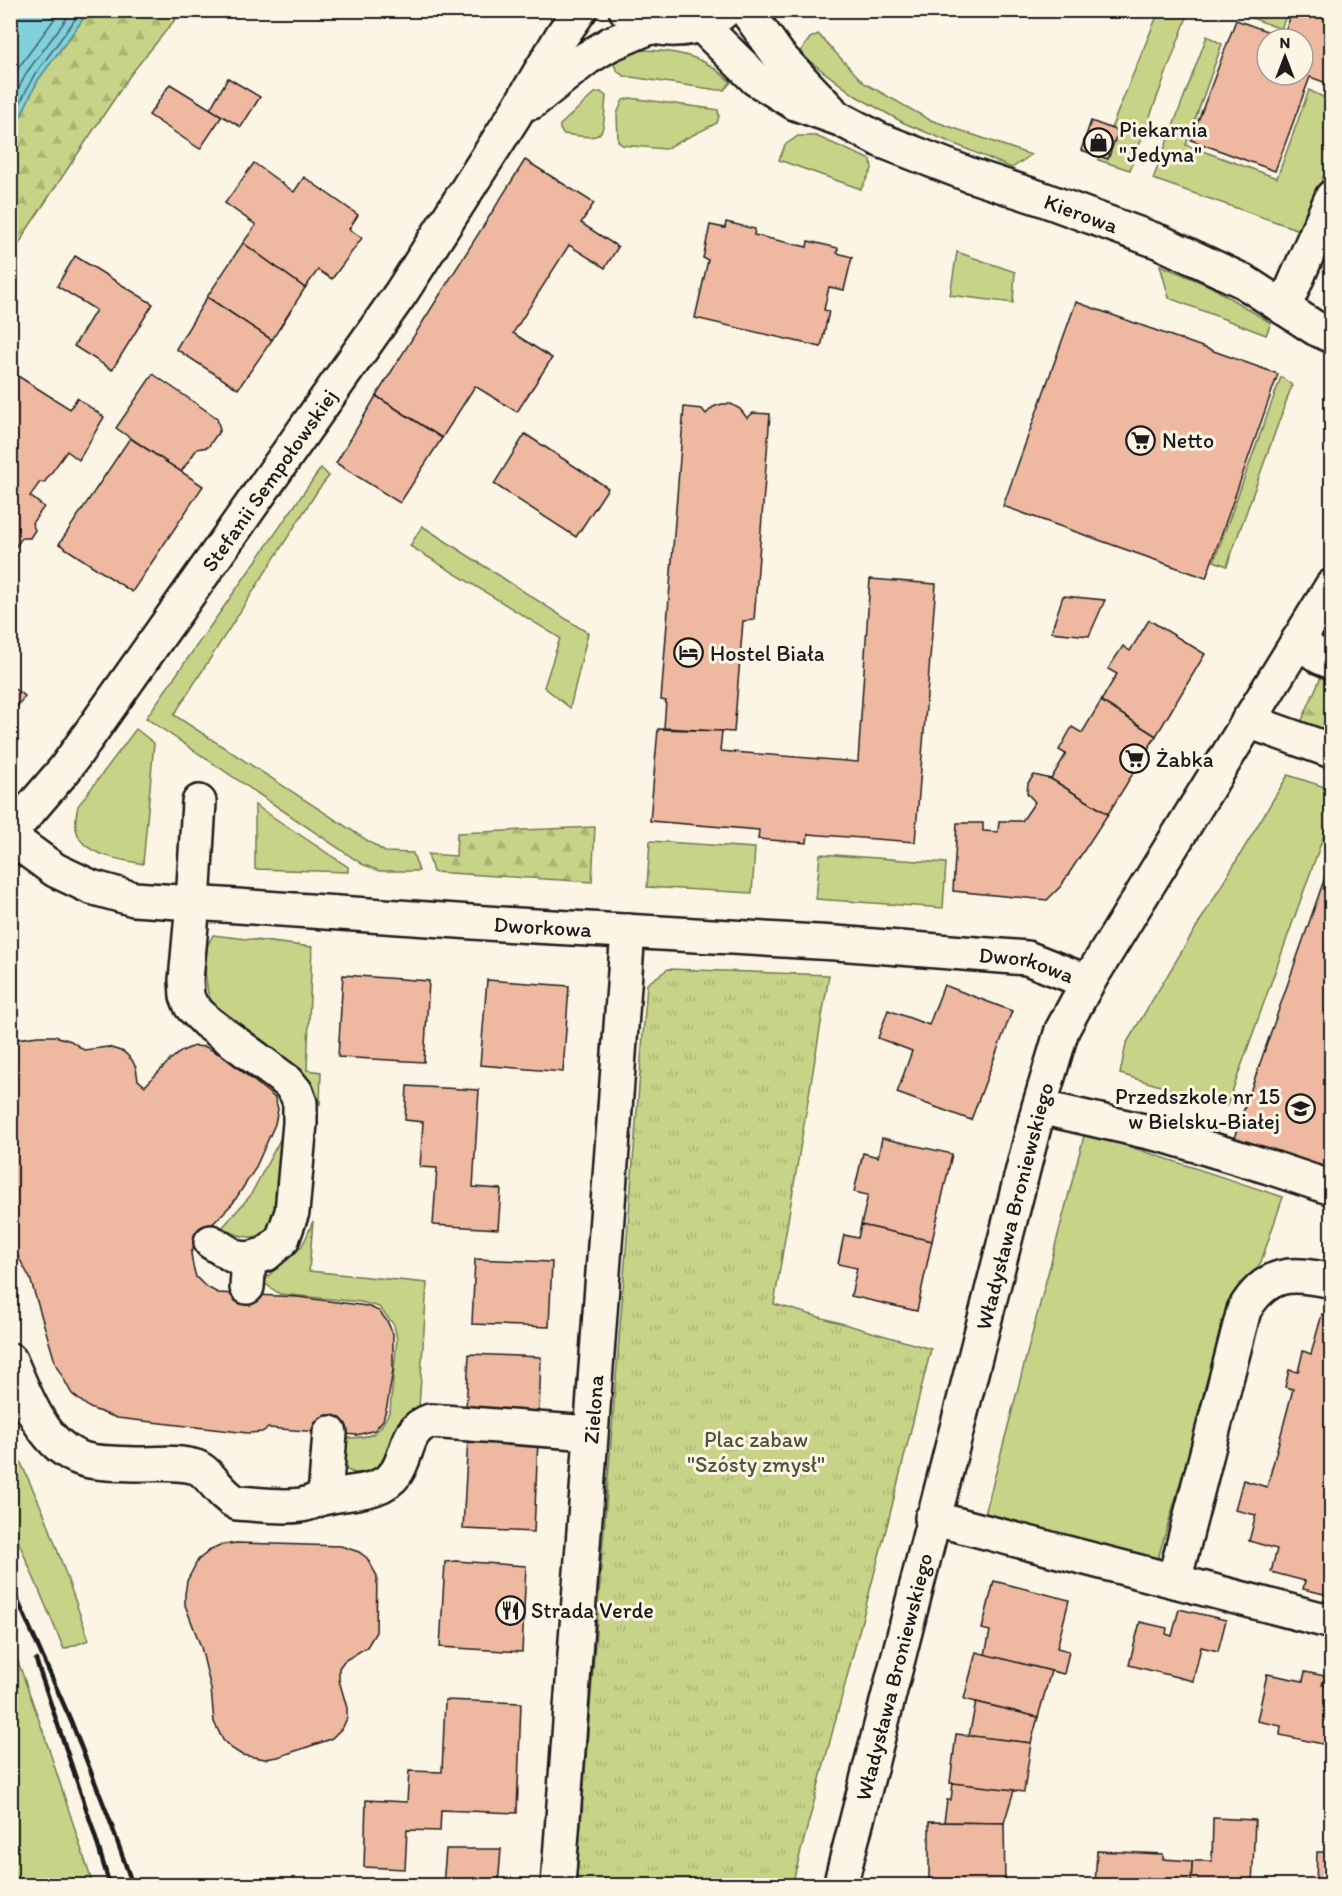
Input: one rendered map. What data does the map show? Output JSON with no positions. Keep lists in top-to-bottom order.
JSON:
{
  "streets": {
    "street": [
      "Kierowa",
      "Stefanii Sempołowskiej",
      "Dworkowa",
      "Władysława Broniewskiego",
      "Zielona"
    ]
  },
  "crossings": [
    ["Stefanii Sempołowskiej", "Dworkowa"],
    ["Dworkowa", "Władysława Broniewskiego"],
    ["Dworkowa", "Zielona"]
  ],
  "parks": ["Plac zabaw \"Szósty zmysł\""],
  "places": {
    "shop": ["Piekarnia \"Jedyna\""],
    "supermarket": ["Netto", "Żabka"],
    "hotel": ["Hostel Biała"],
    "school or university": ["Przedszkole nr 15 w Bielsku-Białej"],
    "restaurant": ["Strada Verde"]
  },
  "north": "top"
}
